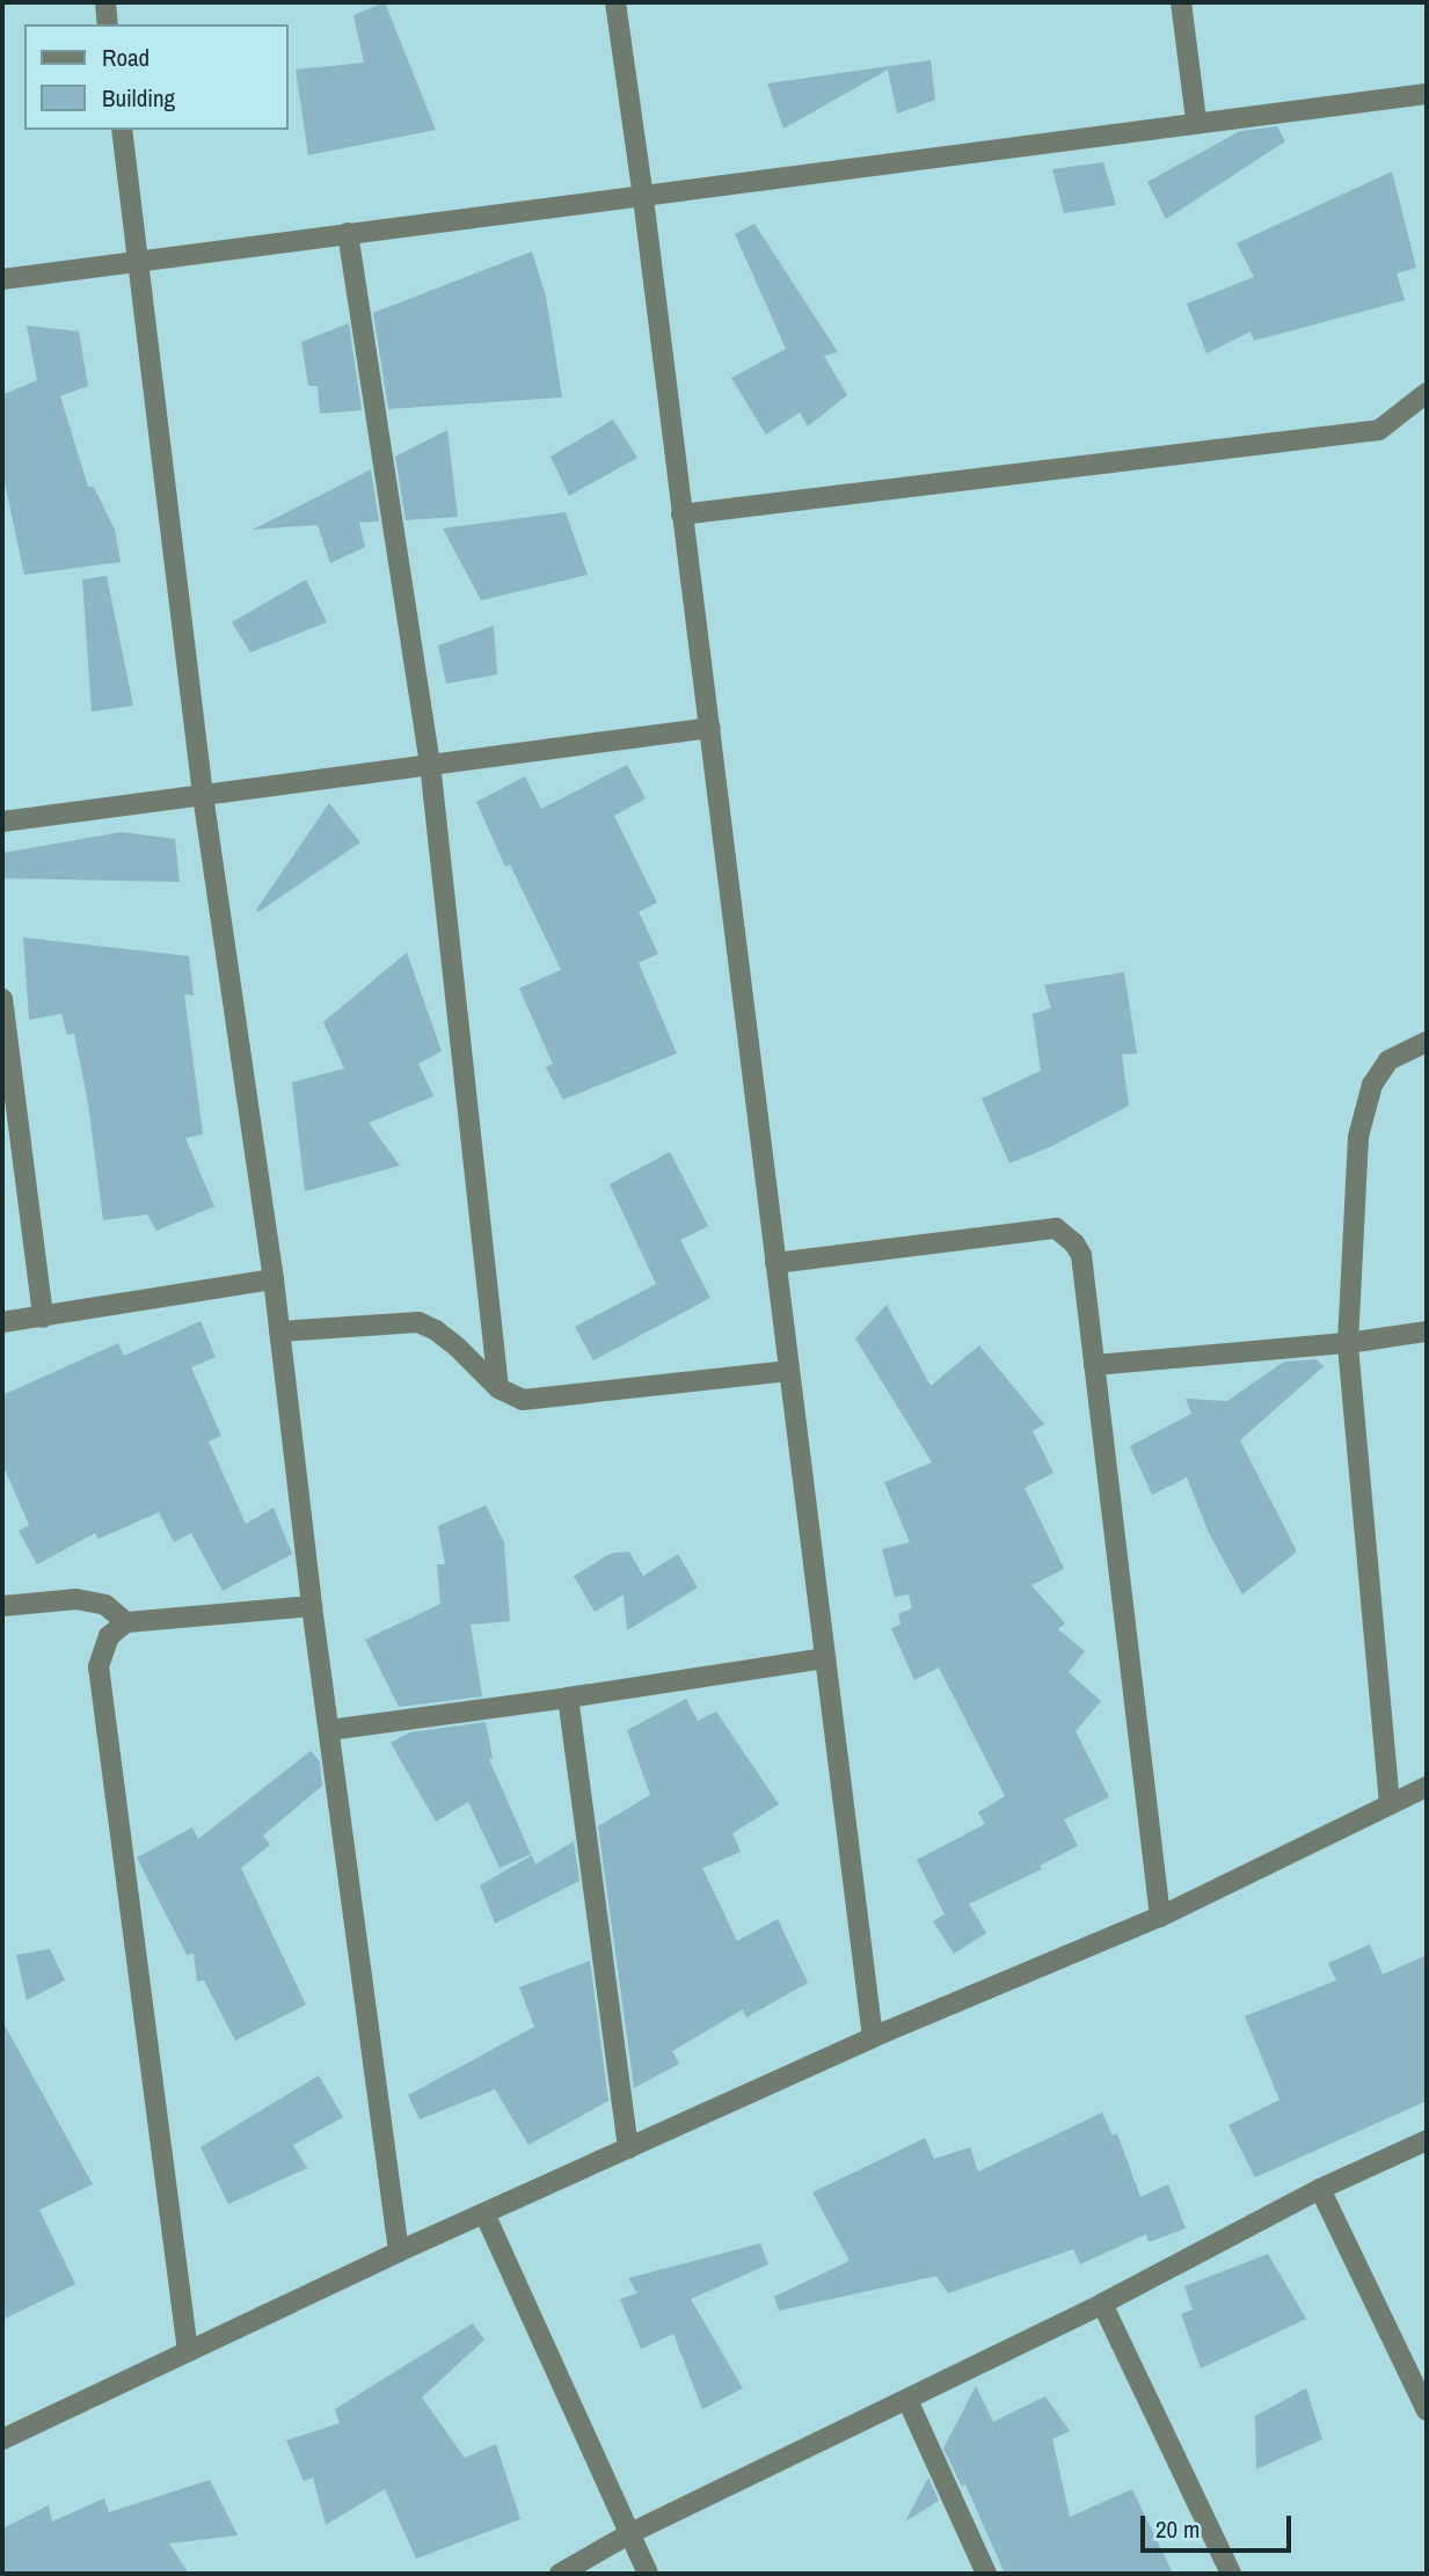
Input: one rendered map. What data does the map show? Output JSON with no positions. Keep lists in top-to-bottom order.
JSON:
{
  "legend": ["Road", "Building"],
  "scale_bar": "20 m"
}
